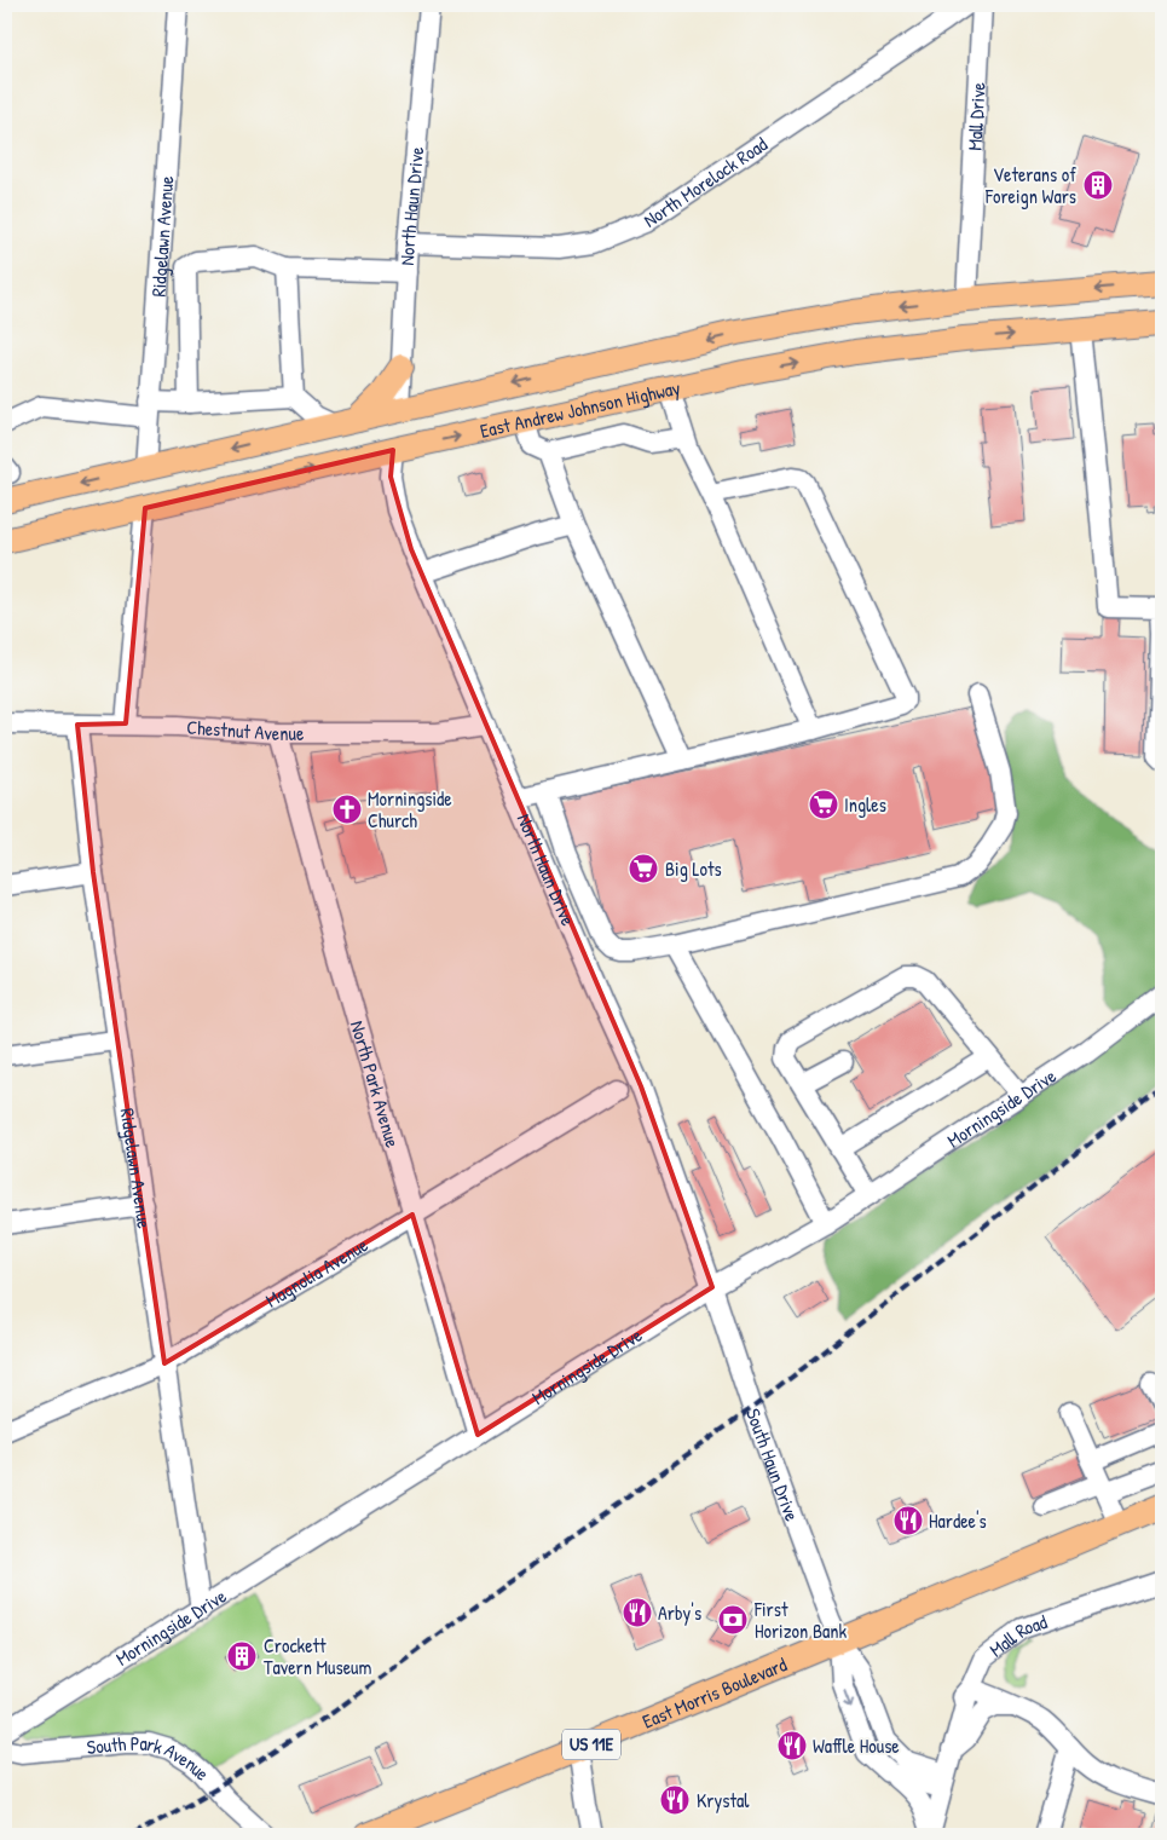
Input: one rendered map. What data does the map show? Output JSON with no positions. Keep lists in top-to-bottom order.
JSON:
{
  "streets": {
    "main road": ["East Andrew Johnson Highway", "East Morris Boulevard", "US 11E"],
    "street": [
      "Mall Drive",
      "North Morelock Road",
      "North Haun Drive",
      "Ridgelawn Avenue",
      "Chestnut Avenue",
      "North Park Avenue",
      "Morningside Drive",
      "Magnolia Avenue",
      "South Haun Drive",
      "Mall Road",
      "South Park Avenue"
    ]
  },
  "crossings": [
    ["Mall Drive", "East Andrew Johnson Highway"],
    ["North Morelock Road", "North Haun Drive"],
    ["North Haun Drive", "East Andrew Johnson Highway"],
    ["North Haun Drive", "Chestnut Avenue"],
    ["North Haun Drive", "Morningside Drive"],
    ["North Haun Drive", "South Haun Drive"],
    ["Ridgelawn Avenue", "East Andrew Johnson Highway"],
    ["Ridgelawn Avenue", "Chestnut Avenue"],
    ["Ridgelawn Avenue", "Morningside Drive"],
    ["Ridgelawn Avenue", "Magnolia Avenue"],
    ["Chestnut Avenue", "North Park Avenue"],
    ["North Park Avenue", "Morningside Drive"],
    ["North Park Avenue", "Magnolia Avenue"],
    ["Morningside Drive", "South Haun Drive"],
    ["South Haun Drive", "Mall Road"],
    ["South Haun Drive", "East Morris Boulevard"]
  ],
  "places": {
    "building": ["Veterans of Foreign Wars", "Crockett Tavern Museum"],
    "supermarket": ["Ingles", "Big Lots"],
    "church": ["Morningside Church"],
    "restaurant": [
      "Hardee's",
      "Arby's",
      "Waffle House",
      "Krystal"
    ],
    "bank": ["First Horizon Bank"]
  }
}
